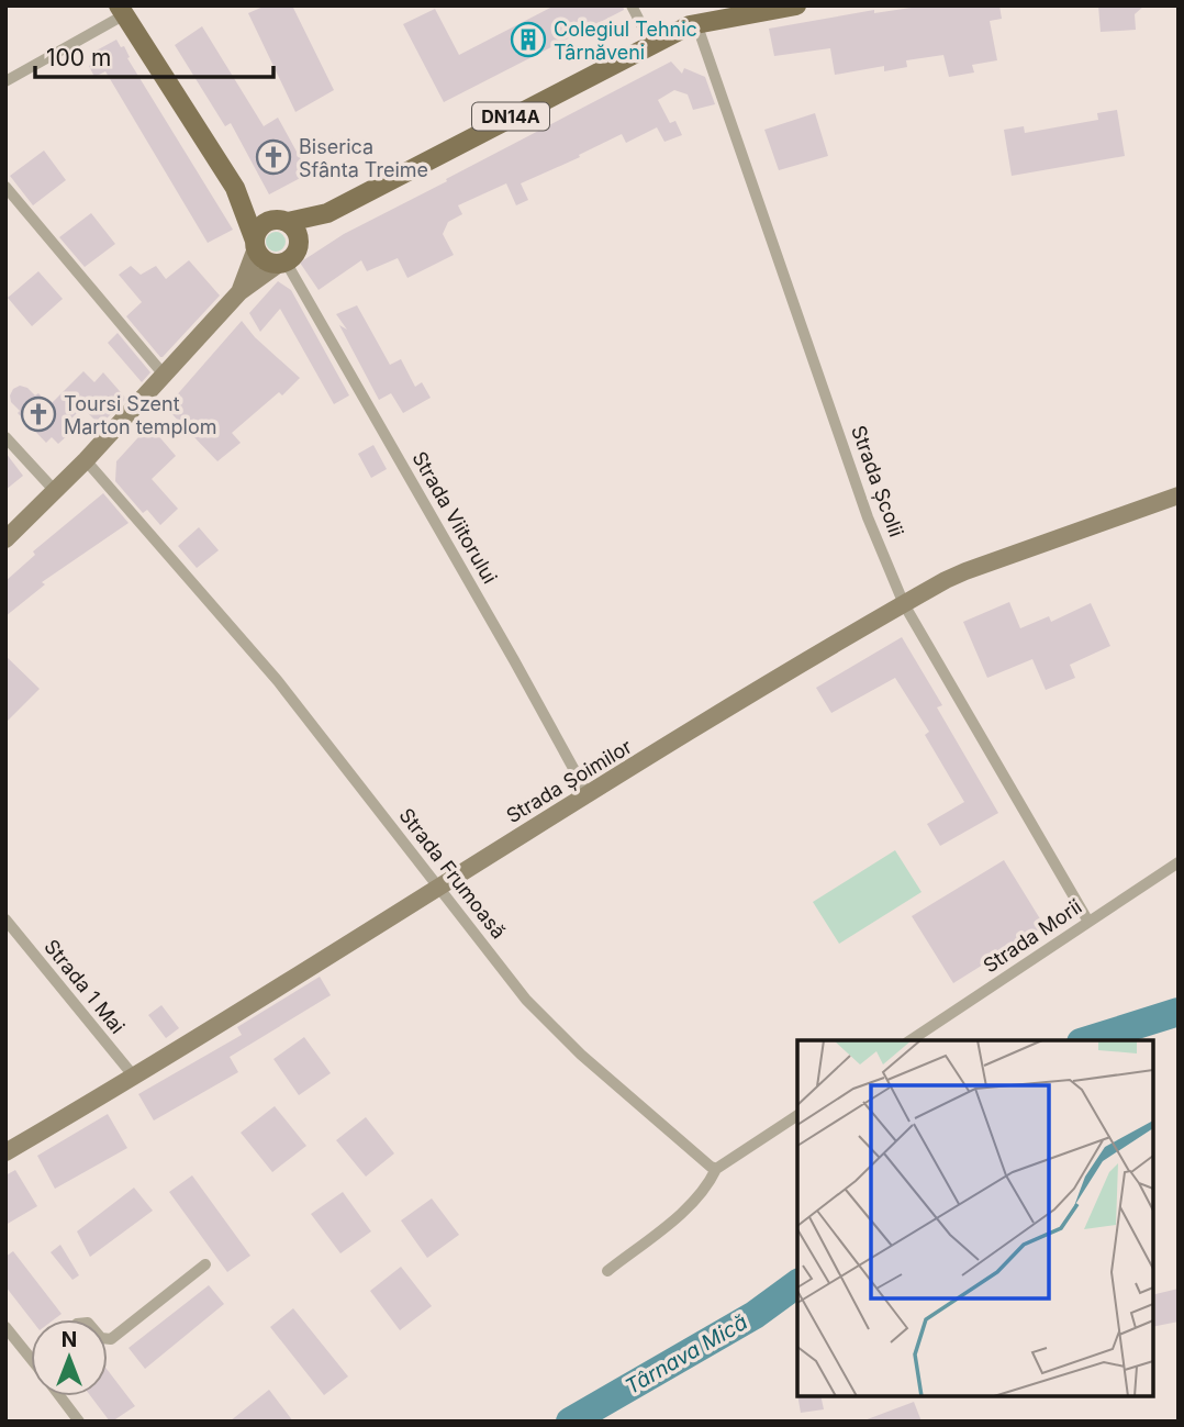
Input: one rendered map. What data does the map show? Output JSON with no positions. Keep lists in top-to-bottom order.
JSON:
{
  "streets": {
    "main road": ["DN14A"],
    "street": [
      "Strada Școlii",
      "Strada Viitorului",
      "Strada Șoimilor",
      "Strada Frumoasă",
      "Strada Morii",
      "Strada 1 Mai"
    ]
  },
  "crossings": [
    ["DN14A", "Strada Școlii"],
    ["DN14A", "Strada Viitorului"],
    ["Strada Școlii", "Strada Șoimilor"],
    ["Strada Școlii", "Strada Morii"],
    ["Strada Viitorului", "Strada Șoimilor"],
    ["Strada Șoimilor", "Strada Frumoasă"],
    ["Strada Șoimilor", "Strada 1 Mai"]
  ],
  "water": ["Târnava Mică"],
  "places": {
    "building": ["Colegiul Tehnic Târnăveni"],
    "church": ["Biserica Sfânta Treime", "Toursi Szent Marton templom"]
  },
  "scale_bar": "100 m",
  "north": "top"
}
